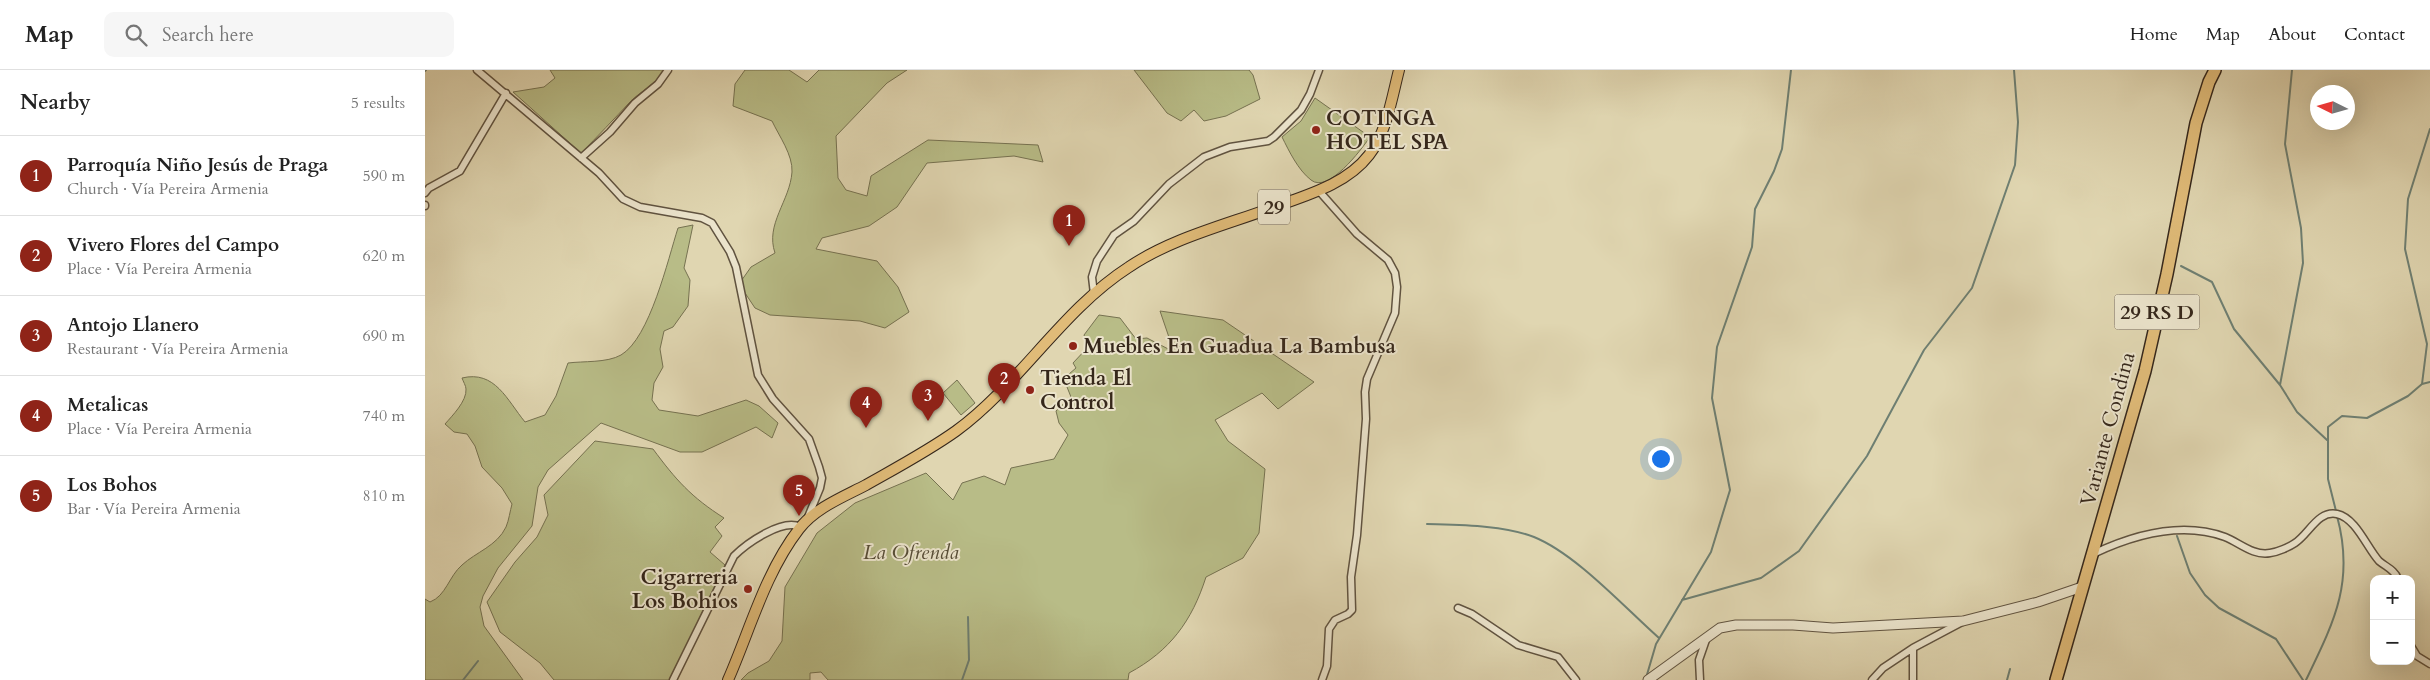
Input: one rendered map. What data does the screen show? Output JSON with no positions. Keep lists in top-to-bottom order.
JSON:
{
  "streets": {
    "highway": ["29 RS D", "Variante Condina"],
    "main road": ["29"]
  },
  "parks": ["La Ofrenda"],
  "places": [
    "COTINGA HOTEL SPA",
    "Muebles En Guadua La Bambusa",
    "Tienda El Control",
    "Cigarreria Los Bohios"
  ],
  "north": "left",
  "page": {
    "header": "Map",
    "search": "Search here",
    "nav": [
      "Home",
      "Map",
      "About",
      "Contact"
    ],
    "heading": ["Nearby", "5 results"],
    "list": [
      {
        "mark": "1",
        "name": "Parroquía Niño Jesús de Praga",
        "note": "Church · Vía Pereira Armenia",
        "value": "590 m"
      },
      {
        "mark": "2",
        "name": "Vivero Flores del Campo",
        "note": "Place · Vía Pereira Armenia",
        "value": "620 m"
      },
      {
        "mark": "3",
        "name": "Antojo Llanero",
        "note": "Restaurant · Vía Pereira Armenia",
        "value": "690 m"
      },
      {
        "mark": "4",
        "name": "Metalicas",
        "note": "Place · Vía Pereira Armenia",
        "value": "740 m"
      },
      {
        "mark": "5",
        "name": "Los Bohos",
        "note": "Bar · Vía Pereira Armenia",
        "value": "810 m"
      }
    ],
    "pins": [
      "1",
      "2",
      "3",
      "4",
      "5"
    ],
    "map_buttons": ["+", "−"]
  }
}
